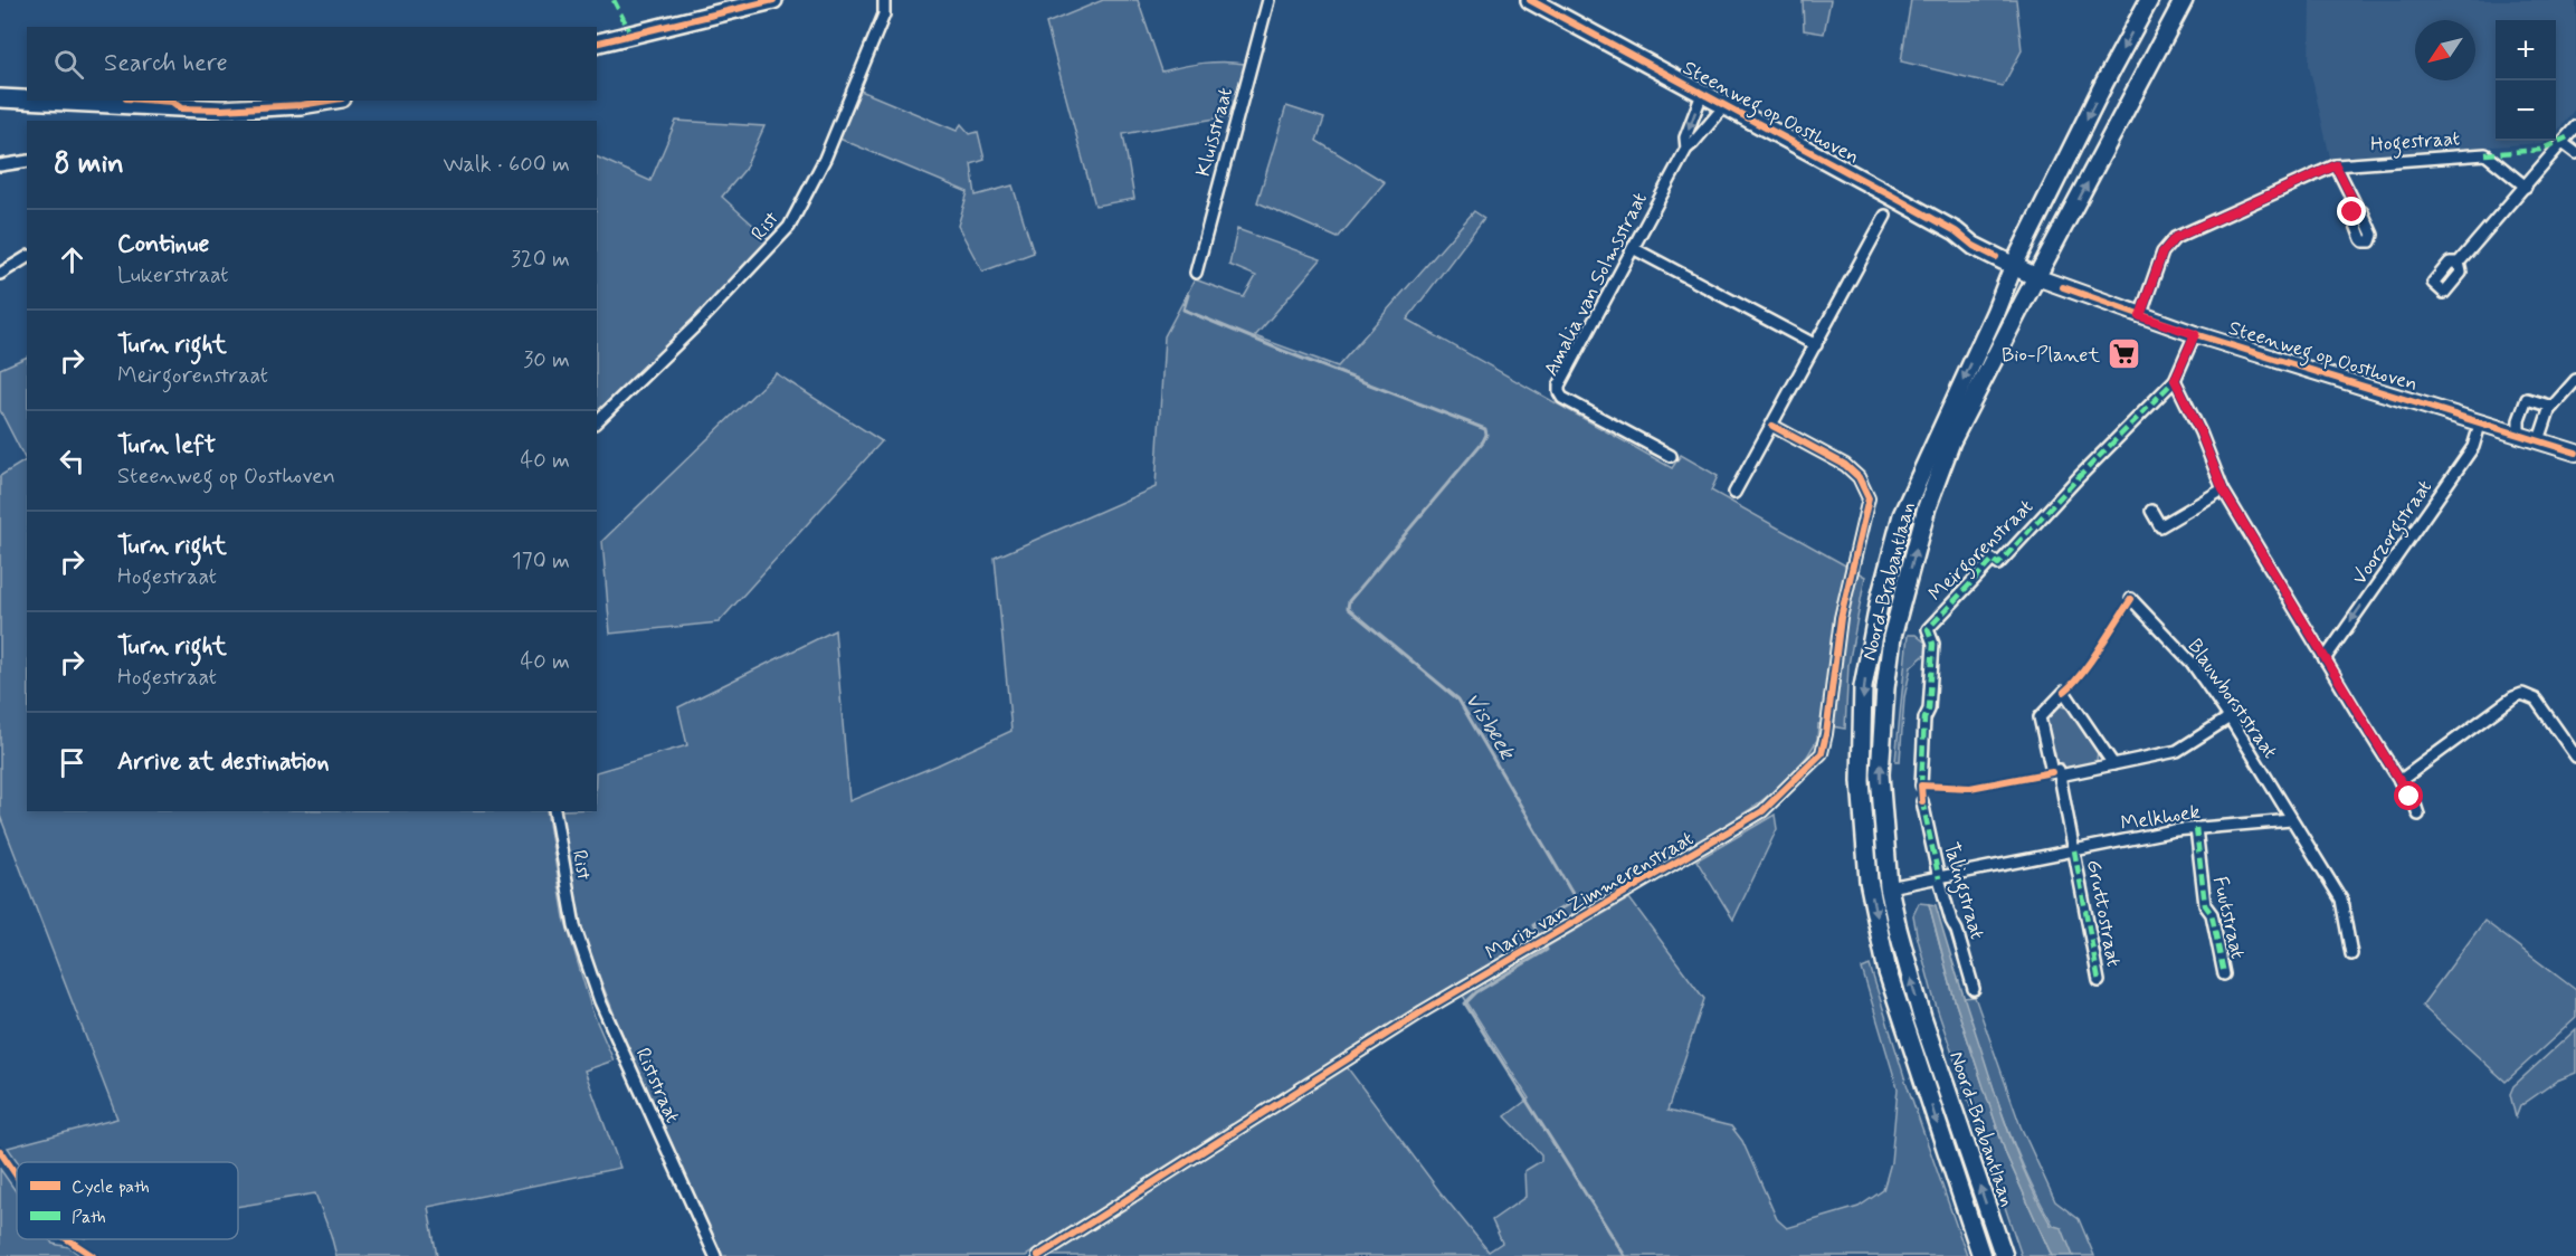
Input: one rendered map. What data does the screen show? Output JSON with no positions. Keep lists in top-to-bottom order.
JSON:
{
  "streets": {
    "main road": ["Steenweg op Oosthoven", "Noord-Brabantlaan"],
    "street": [
      "Kluisstraat",
      "Hogestraat",
      "Rist",
      "Amalia van Solmsstraat",
      "Voorzorgstraat",
      "Meirgorenstraat",
      "Blauwborststraat",
      "Melkhoek",
      "Talingstraat",
      "Maria van Zimmerenstraat",
      "Gruttostraat",
      "Fuutstraat",
      "Riststraat"
    ]
  },
  "crossings": [
    ["Steenweg op Oosthoven", "Hogestraat"],
    ["Steenweg op Oosthoven", "Amalia van Solmsstraat"],
    ["Steenweg op Oosthoven", "Voorzorgstraat"],
    ["Steenweg op Oosthoven", "Meirgorenstraat"],
    ["Steenweg op Oosthoven", "Noord-Brabantlaan"],
    ["Rist", "Riststraat"],
    ["Noord-Brabantlaan", "Melkhoek"],
    ["Blauwborststraat", "Melkhoek"],
    ["Melkhoek", "Talingstraat"],
    ["Melkhoek", "Gruttostraat"],
    ["Melkhoek", "Fuutstraat"]
  ],
  "one_way": ["Voorzorgstraat"],
  "water": ["Visbeek"],
  "places": {
    "supermarket": ["Bio-Planet"]
  },
  "legend": ["Cycle path", "Path"],
  "north": "bottom left",
  "page": {
    "map_buttons": ["+", "−"],
    "search": "Search here",
    "heading": ["8 min", "Walk · 600 m"],
    "list": [
      ["Continue", "Lukerstraat", "320 m"],
      ["Turn right", "Meirgorenstraat", "30 m"],
      ["Turn left", "Steenweg op Oosthoven", "40 m"],
      ["Turn right", "Hogestraat", "170 m"],
      ["Turn right", "Hogestraat", "40 m"],
      "Arrive at destination"
    ]
  }
}
